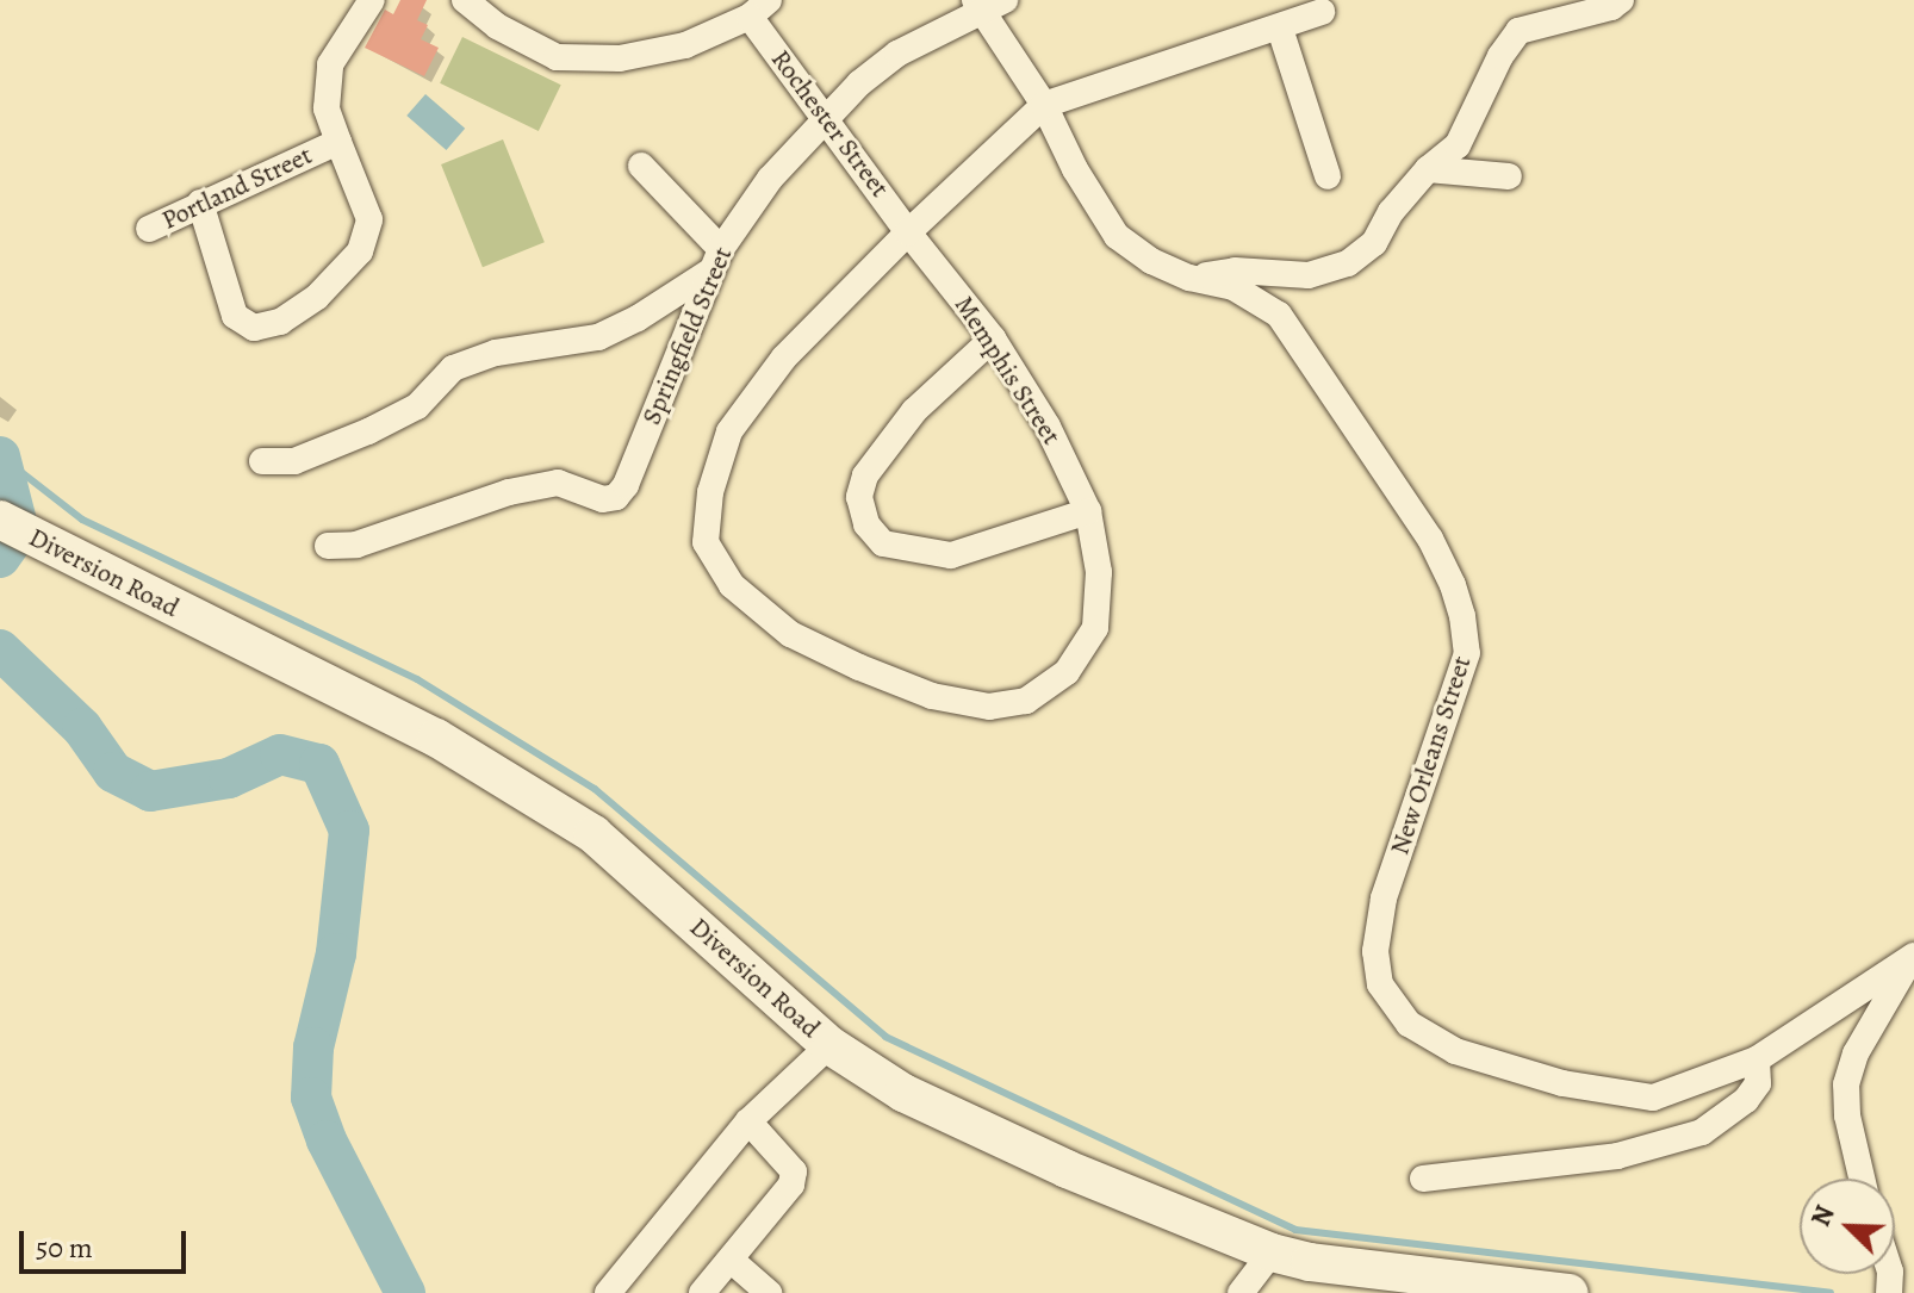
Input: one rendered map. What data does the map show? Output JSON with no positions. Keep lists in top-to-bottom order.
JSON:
{
  "streets": {
    "street": [
      "Rochester Street",
      "Portland Street",
      "Springfield Street",
      "Memphis Street",
      "Diversion Road",
      "New Orleans Street"
    ]
  },
  "crossings": [
    ["Rochester Street", "Springfield Street"],
    ["Rochester Street", "Memphis Street"],
    ["Springfield Street", "New Orleans Street"],
    ["Memphis Street", "New Orleans Street"]
  ],
  "scale_bar": "50 m",
  "north": "top left"
}
